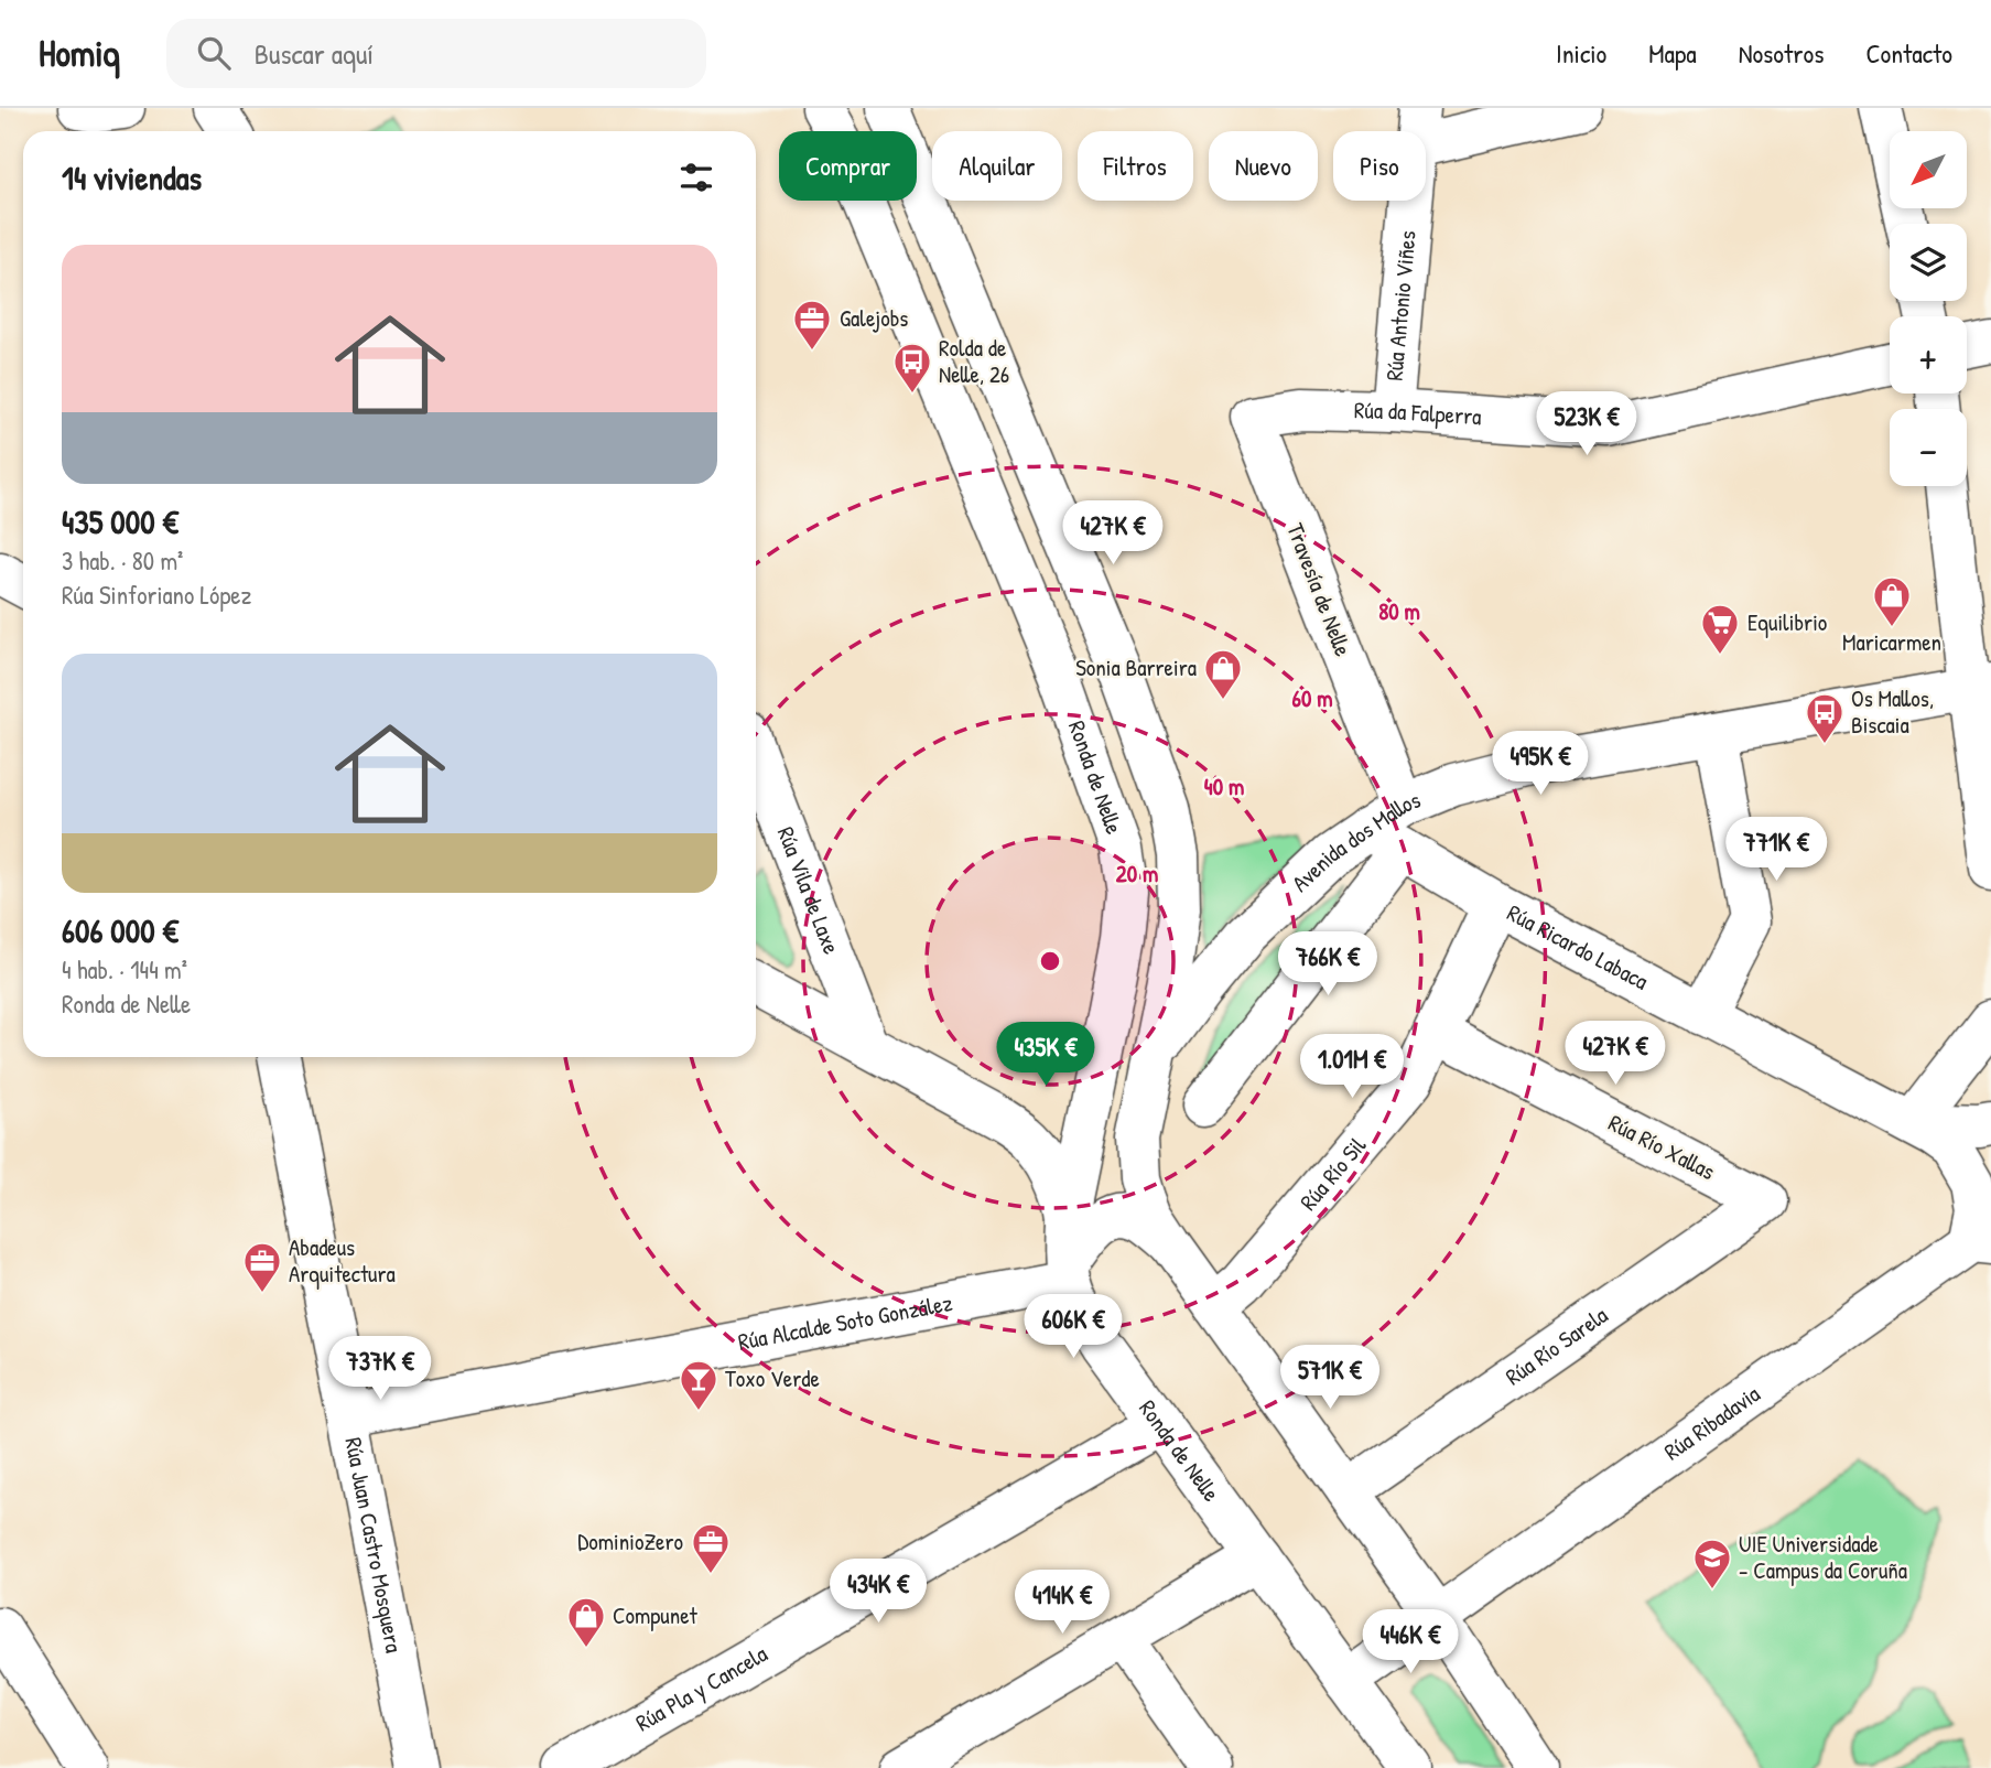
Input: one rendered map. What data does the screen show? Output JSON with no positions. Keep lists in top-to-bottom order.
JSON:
{
  "streets": {
    "street": [
      "Rúa Antonio Viñes",
      "Rúa da Falperra",
      "Travesía de Nelle",
      "Ronda de Nelle",
      "Avenida dos Mallos",
      "Rúa Vila de Laxe",
      "Rúa Ricardo Labaca",
      "Rúa Río Xallas",
      "Rúa Río Sil",
      "Rúa Alcalde Soto González",
      "Rúa Río Sarela",
      "Rúa Ribadavia",
      "Rúa Juan Castro Mosquera",
      "Rúa Pla y Cancela"
    ]
  },
  "crossings": [
    ["Rúa Antonio Viñes", "Rúa da Falperra"],
    ["Rúa da Falperra", "Travesía de Nelle"],
    ["Travesía de Nelle", "Avenida dos Mallos"],
    ["Ronda de Nelle", "Rúa Alcalde Soto González"],
    ["Ronda de Nelle", "Rúa Pla y Cancela"],
    ["Avenida dos Mallos", "Rúa Ricardo Labaca"],
    ["Rúa Ricardo Labaca", "Rúa Río Sil"],
    ["Rúa Ricardo Labaca", "Rúa Ribadavia"],
    ["Rúa Río Xallas", "Rúa Río Sil"],
    ["Rúa Río Xallas", "Rúa Río Sarela"],
    ["Rúa Alcalde Soto González", "Rúa Juan Castro Mosquera"]
  ],
  "places": {
    "office": ["Galejobs", "Abadeus Arquitectura", "DominioZero"],
    "bus stop": ["Rolda de Nelle, 26", "Os Mallos, Biscaia"],
    "shop": ["Maricarmen", "Sonia Barreira", "Compunet"],
    "supermarket": ["Equilibrio"],
    "bar": ["Toxo Verde"],
    "school or university": ["UIE Universidade - Campus da Coruña"]
  },
  "north": "bottom left",
  "page": {
    "header": "Homiq",
    "search": "Buscar aquí",
    "nav": [
      "Inicio",
      "Mapa",
      "Nosotros",
      "Contacto"
    ],
    "map_buttons": ["+", "−"],
    "chip": [
      "Comprar",
      "Alquilar",
      "Filtros",
      "Nuevo",
      "Piso"
    ],
    "heading": "14 viviendas",
    "list": [
      {
        "name": "435 000 €",
        "note": "3 hab. · 80 m² · Rúa Sinforiano López"
      },
      {
        "name": "606 000 €",
        "note": "4 hab. · 144 m² · Ronda de Nelle"
      }
    ],
    "price": [
      "523K €",
      "427K €",
      "495K €",
      "771K €",
      "766K €",
      "427K €",
      "435K €",
      "1.01M €",
      "606K €",
      "737K €",
      "571K €",
      "434K €",
      "414K €",
      "446K €"
    ]
  },
  "rings": [
    "80 m",
    "60 m",
    "40 m",
    "20 m"
  ]
}
